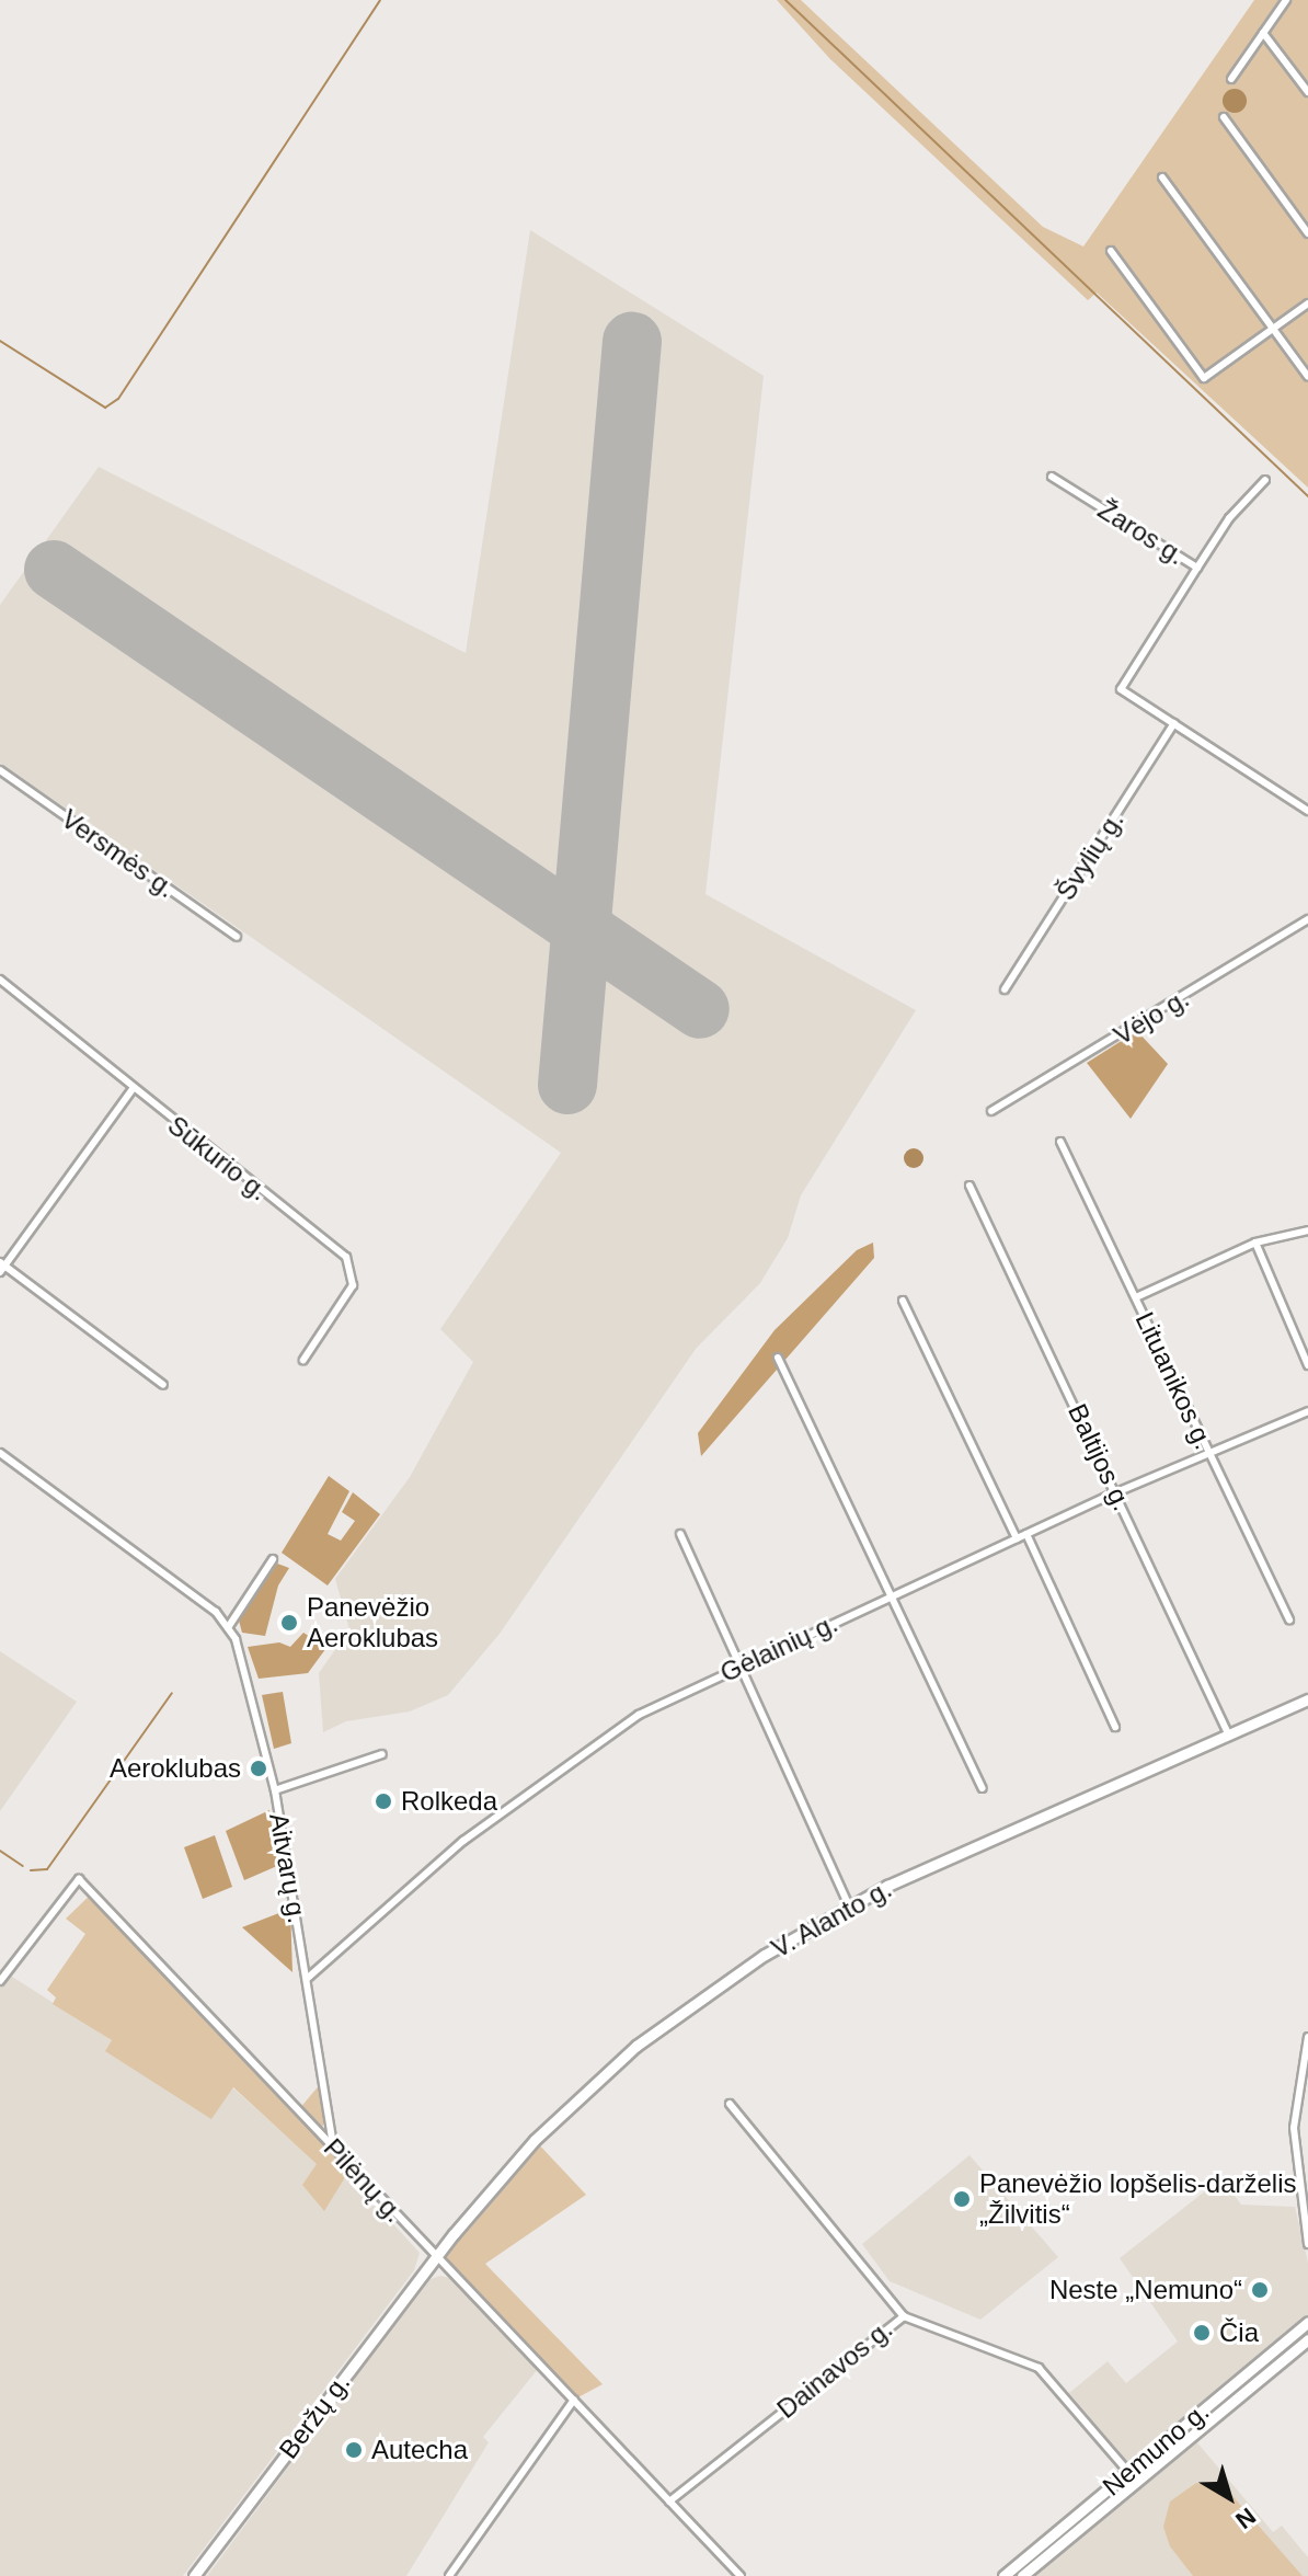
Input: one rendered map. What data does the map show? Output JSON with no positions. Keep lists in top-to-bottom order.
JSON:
{
  "streets": {
    "main road": ["V. Alanto g.", "Beržų g.", "Nemuno g."],
    "street": [
      "Žaros g.",
      "Versmės g.",
      "Švylių g.",
      "Vėjo g.",
      "Sūkurio g.",
      "Lituanikos g.",
      "Baltijos g.",
      "Gėlainių g.",
      "Aitvarų g.",
      "Pilėnų g.",
      "Dainavos g."
    ]
  },
  "crossings": [
    ["Žaros g.", "Švylių g."],
    ["Lituanikos g.", "Gėlainių g."],
    ["Baltijos g.", "Gėlainių g."],
    ["Baltijos g.", "V. Alanto g."],
    ["Gėlainių g.", "Aitvarų g."],
    ["Aitvarų g.", "Pilėnų g."],
    ["V. Alanto g.", "Pilėnų g."],
    ["V. Alanto g.", "Beržų g."],
    ["Pilėnų g.", "Dainavos g."],
    ["Pilėnų g.", "Beržų g."],
    ["Dainavos g.", "Nemuno g."]
  ],
  "places": [
    "Panevėžio Aeroklubas",
    "Aeroklubas",
    "Rolkeda",
    "Panevėžio lopšelis-darželis „Žilvitis“",
    "Neste „Nemuno“",
    "Čia",
    "Autecha"
  ],
  "north": "bottom right"
}
